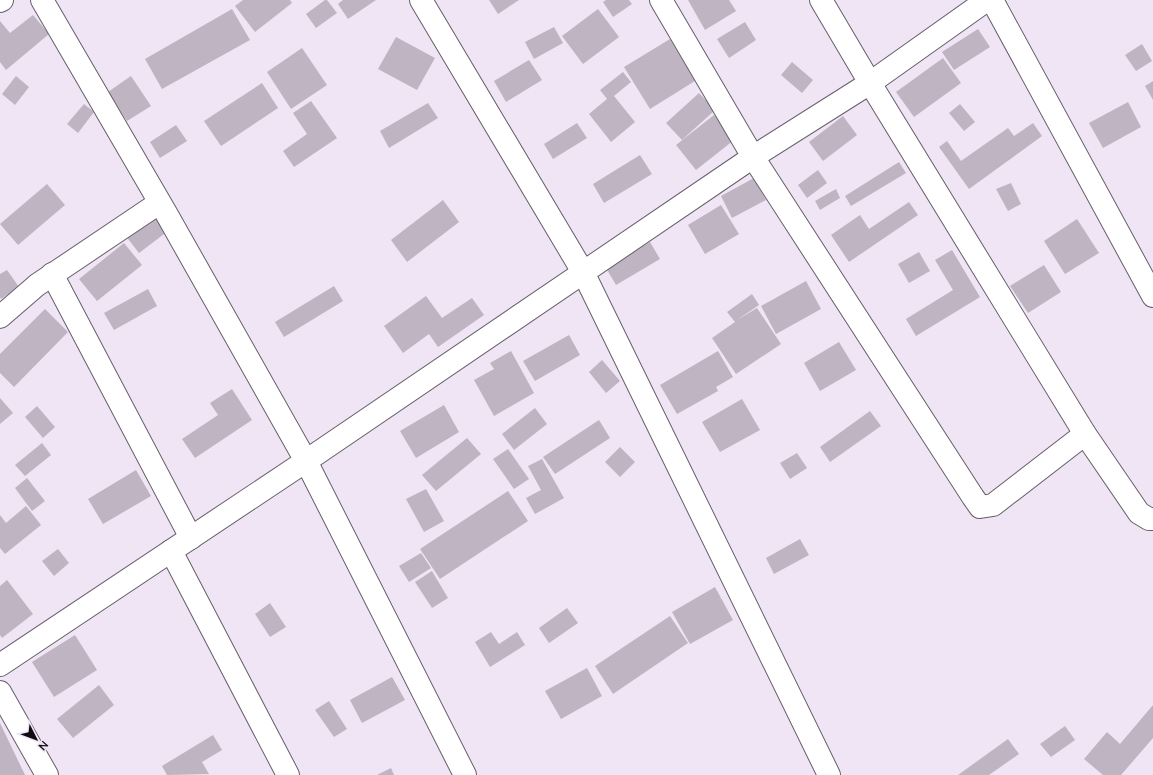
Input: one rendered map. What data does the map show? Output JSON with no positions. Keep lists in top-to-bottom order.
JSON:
{
  "north": "bottom right"
}
